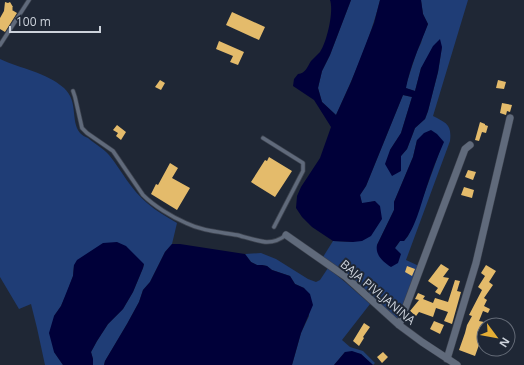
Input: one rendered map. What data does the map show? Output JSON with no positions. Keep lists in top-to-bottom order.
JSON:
{
  "streets": {
    "street": ["BAJA PIVLJANINA"]
  },
  "scale_bar": "100 m",
  "north": "bottom right"
}
